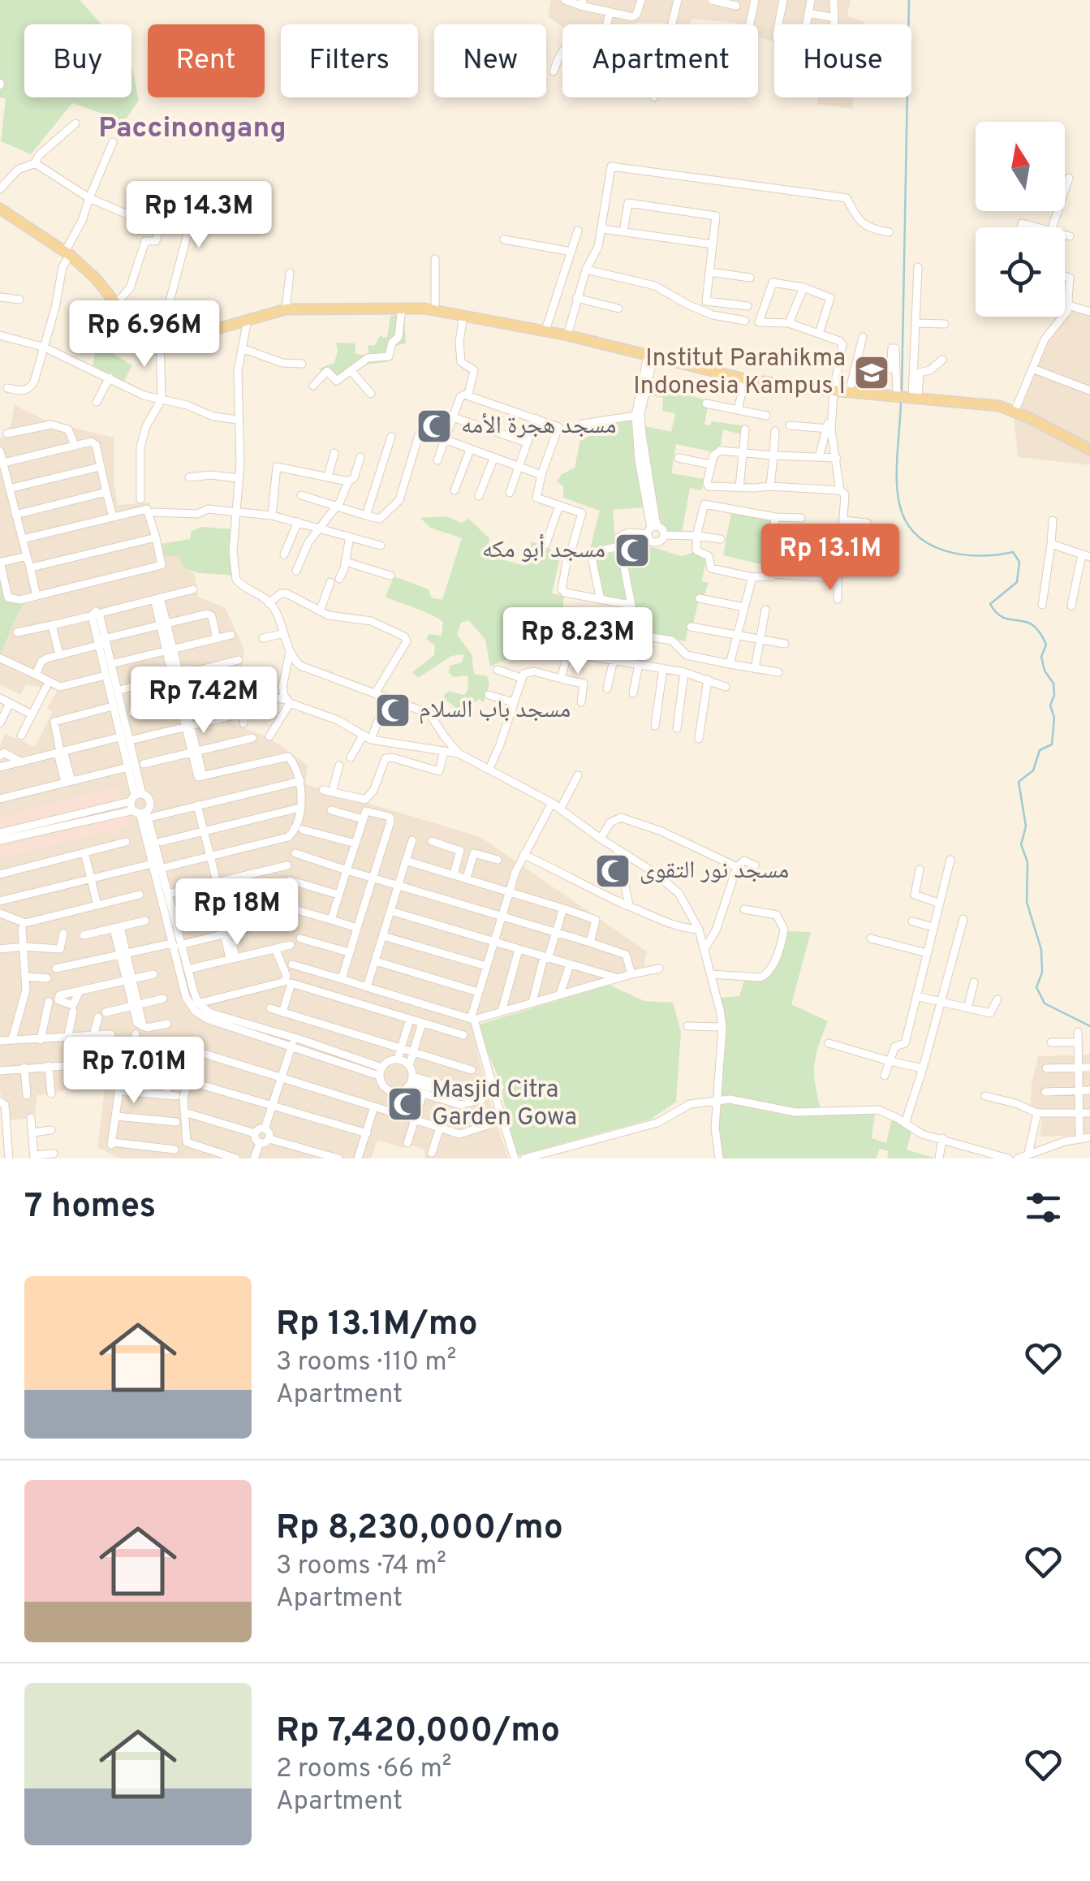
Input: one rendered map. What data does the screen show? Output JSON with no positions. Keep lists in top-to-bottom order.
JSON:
{
  "districts": ["Paccinongang"],
  "places": {
    "school or university": ["Institut Parahikma Indonesia Kampus I"],
    "mosque": [
      "مسجد هجرة الأمه",
      "مسجد أبو مكه",
      "مسجد باب السلام",
      "مسجد نور التقوى",
      "Masjid Citra Garden Gowa"
    ]
  },
  "north": "top",
  "page": {
    "chip": [
      "Buy",
      "Rent",
      "Filters",
      "New",
      "Apartment",
      "House"
    ],
    "price": [
      "Rp 14.3M",
      "Rp 6.96M",
      "Rp 13.1M",
      "Rp 8.23M",
      "Rp 7.42M",
      "Rp 18M",
      "Rp 7.01M"
    ],
    "heading": "7 homes",
    "list": [
      {
        "name": "Rp 13.1M/mo",
        "note": "3 rooms · 110 m² · Apartment"
      },
      {
        "name": "Rp 8,230,000/mo",
        "note": "3 rooms · 74 m² · Apartment"
      },
      {
        "name": "Rp 7,420,000/mo",
        "note": "2 rooms · 66 m² · Apartment"
      }
    ]
  }
}
